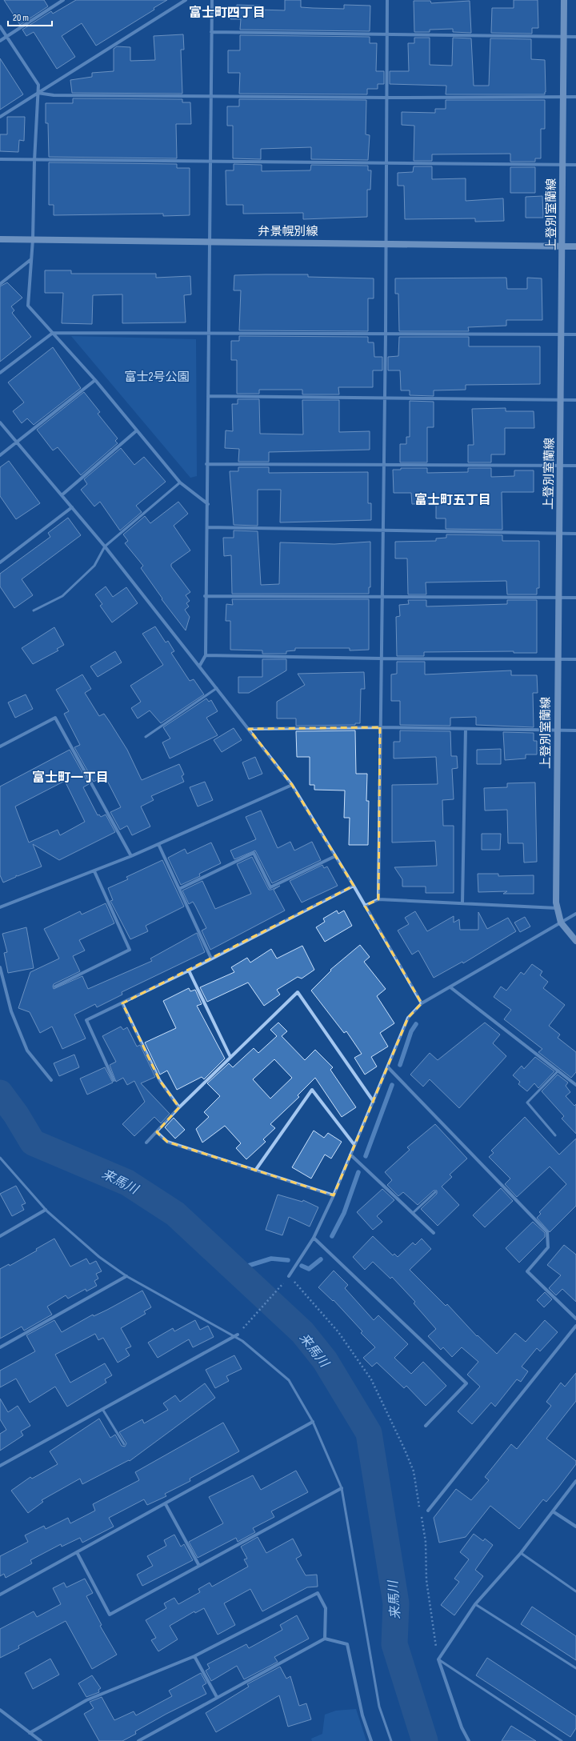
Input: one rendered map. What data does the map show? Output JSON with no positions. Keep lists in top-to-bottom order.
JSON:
{
  "streets": {
    "main road": ["上登別室蘭線", "弁景幌別線"]
  },
  "crossings": [
    ["上登別室蘭線", "弁景幌別線"]
  ],
  "districts": ["富士町四丁目", "富士町五丁目", "富士町一丁目"],
  "water": ["来馬川"],
  "parks": ["富士2号公園"],
  "scale_bar": "20 m"
}
